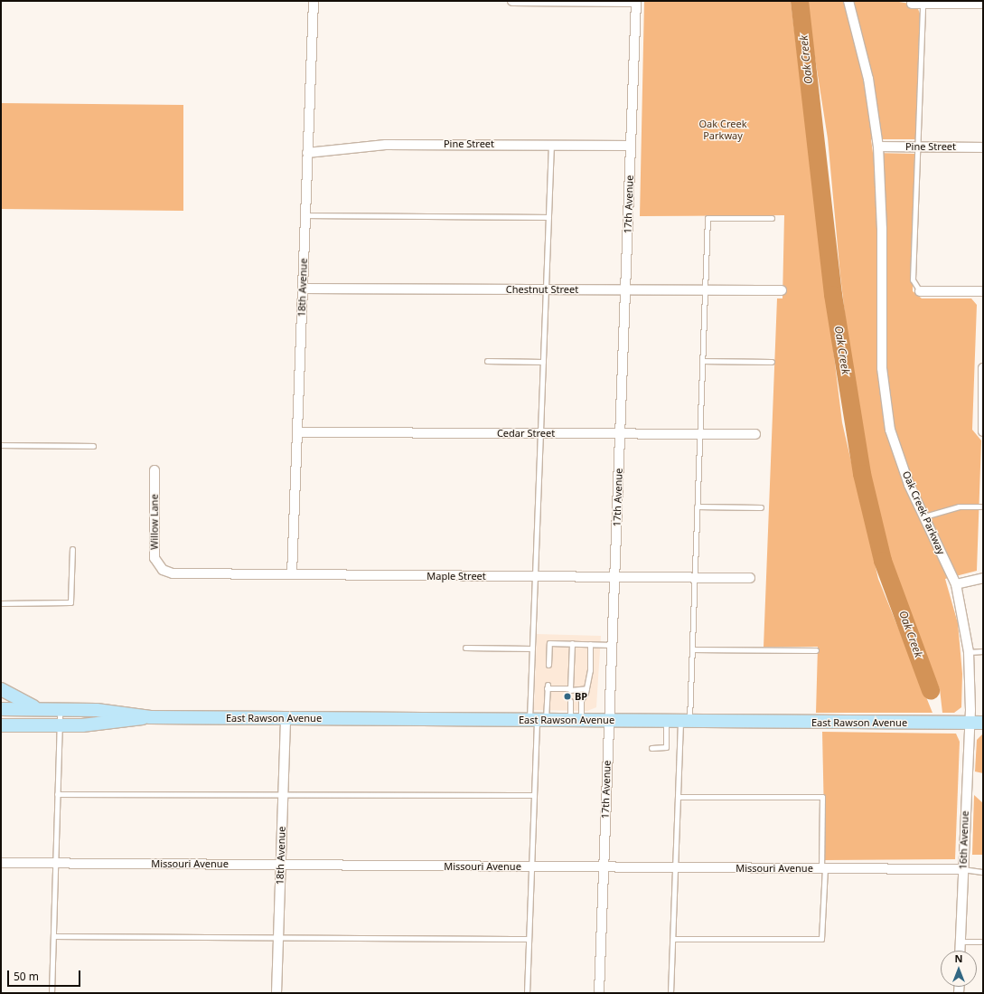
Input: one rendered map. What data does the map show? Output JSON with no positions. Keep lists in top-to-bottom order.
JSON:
{
  "streets": {
    "main road": ["East Rawson Avenue"],
    "street": [
      "Pine Street",
      "17th Avenue",
      "18th Avenue",
      "Chestnut Street",
      "Cedar Street",
      "Oak Creek Parkway",
      "Willow Lane",
      "Maple Street",
      "16th Avenue",
      "Missouri Avenue"
    ]
  },
  "crossings": [
    ["Pine Street", "17th Avenue"],
    ["Pine Street", "18th Avenue"],
    ["Pine Street", "Oak Creek Parkway"],
    ["17th Avenue", "Chestnut Street"],
    ["17th Avenue", "Cedar Street"],
    ["17th Avenue", "Maple Street"],
    ["17th Avenue", "East Rawson Avenue"],
    ["17th Avenue", "Missouri Avenue"],
    ["18th Avenue", "Chestnut Street"],
    ["18th Avenue", "Cedar Street"],
    ["18th Avenue", "Maple Street"],
    ["18th Avenue", "East Rawson Avenue"],
    ["18th Avenue", "Missouri Avenue"],
    ["Oak Creek Parkway", "East Rawson Avenue"],
    ["Oak Creek Parkway", "16th Avenue"],
    ["Willow Lane", "Maple Street"],
    ["East Rawson Avenue", "16th Avenue"],
    ["16th Avenue", "Missouri Avenue"]
  ],
  "water": ["Oak Creek"],
  "parks": ["Oak Creek Parkway"],
  "places": ["BP"],
  "scale_bar": "50 m",
  "north": "top"
}
